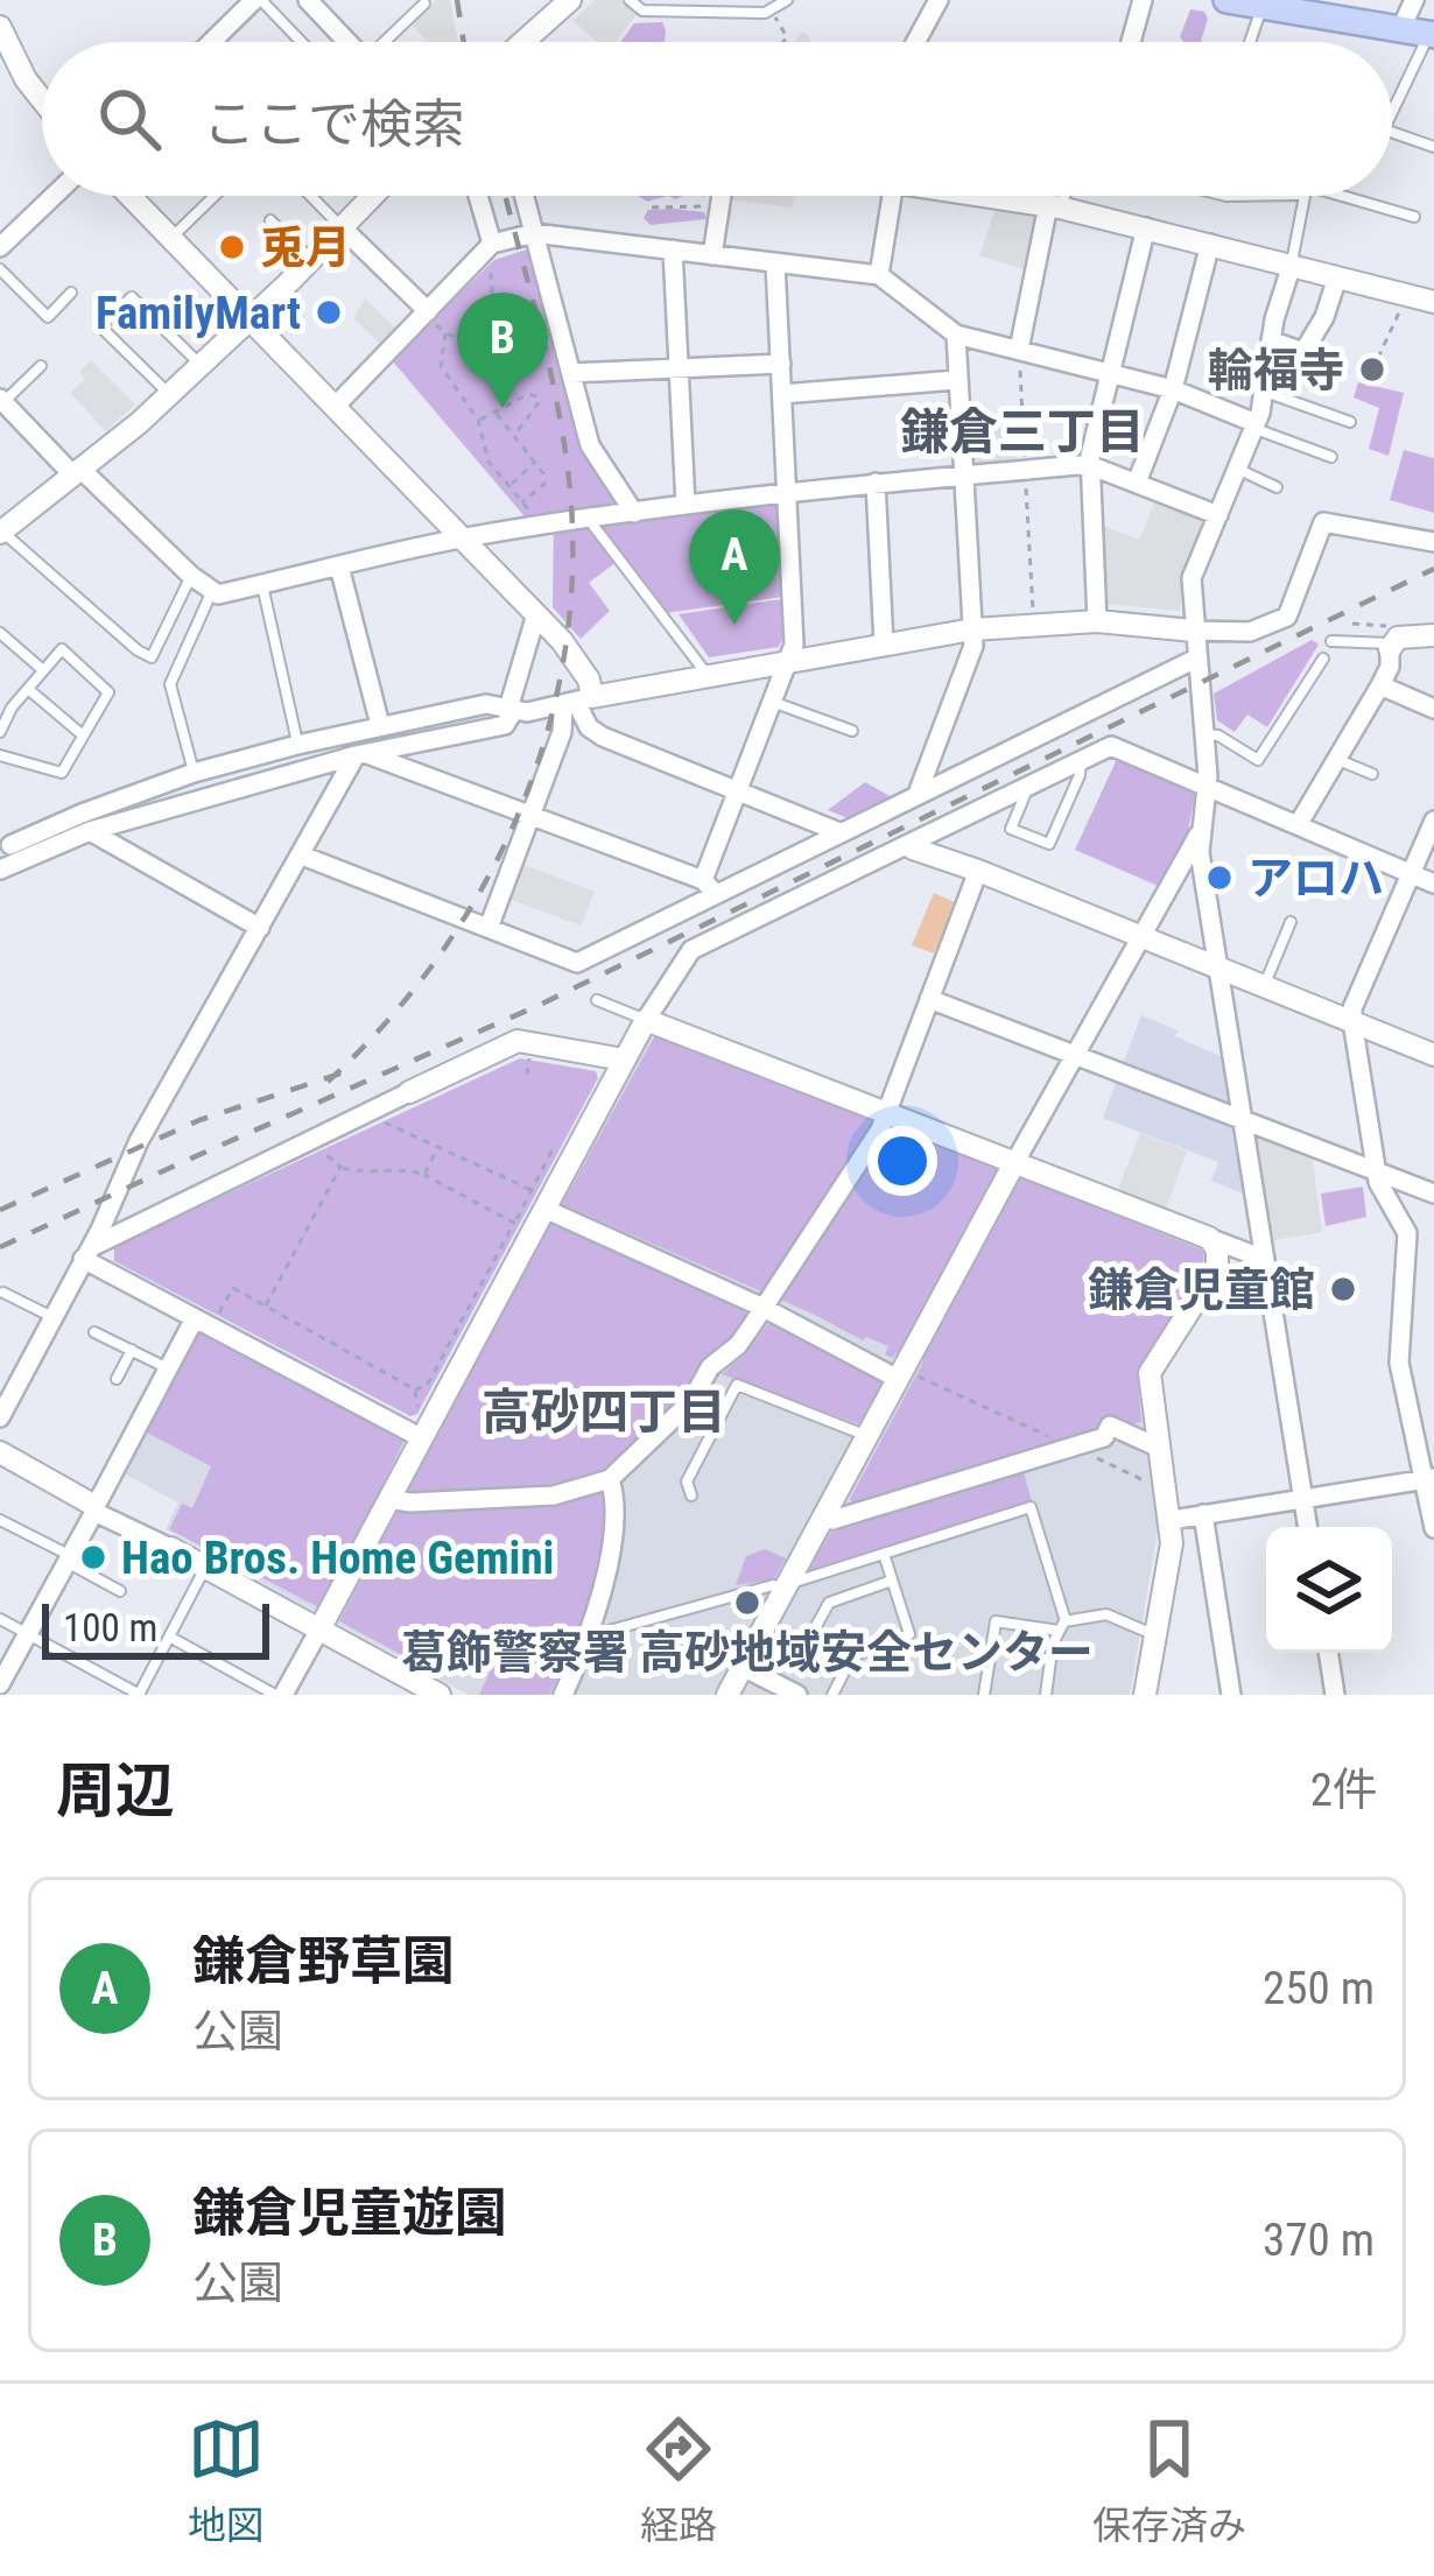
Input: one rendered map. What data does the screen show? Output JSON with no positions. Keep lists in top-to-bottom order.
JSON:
{
  "districts": ["鎌倉三丁目", "高砂四丁目"],
  "places": [
    "兎月",
    "FamilyMart",
    "輪福寺",
    "アロハ",
    "鎌倉児童館",
    "Hao Bros. Home Gemini",
    "葛飾警察署 高砂地域安全センター"
  ],
  "scale_bar": "100 m",
  "page": {
    "search": "ここで検索",
    "pins": ["B", "A"],
    "scale": "100 m",
    "heading": ["周辺", "2件"],
    "list": [
      {
        "mark": "A",
        "name": "鎌倉野草園",
        "note": "公園",
        "value": "250 m"
      },
      {
        "mark": "B",
        "name": "鎌倉児童遊園",
        "note": "公園",
        "value": "370 m"
      }
    ],
    "nav": ["地図", "経路", "保存済み"]
  }
}
